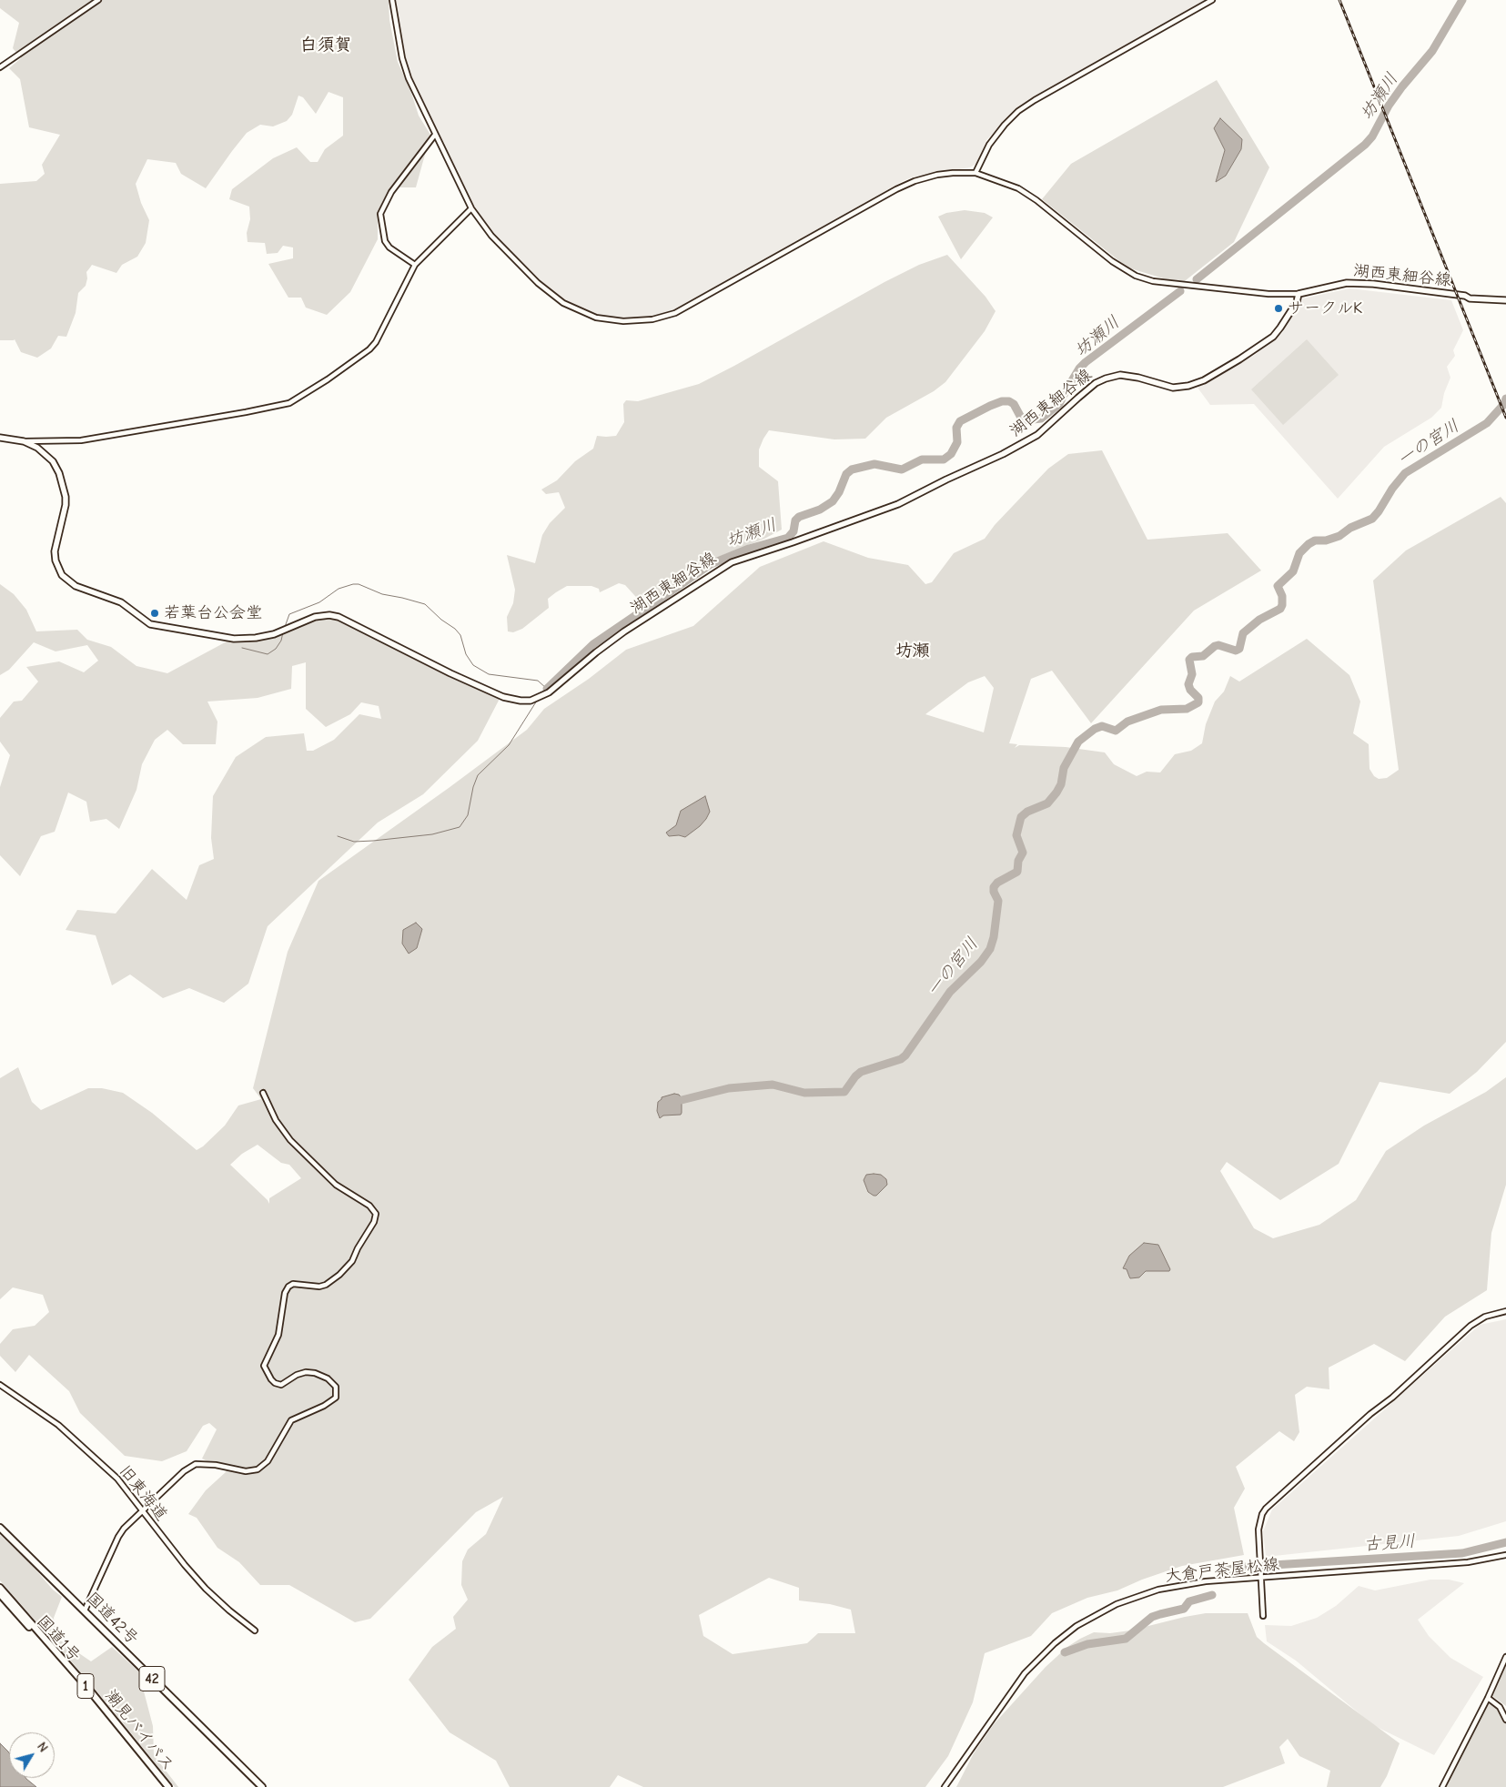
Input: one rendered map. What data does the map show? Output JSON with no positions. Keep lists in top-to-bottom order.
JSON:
{
  "streets": {
    "highway": [
      "国道42号",
      "国道1号",
      "42",
      "1",
      "潮見バイパス"
    ],
    "main road": ["湖西東細谷線"],
    "street": ["旧東海道", "大倉戸茶屋松線"]
  },
  "crossings": [
    ["国道1号", "潮見バイパス"]
  ],
  "districts": ["白須賀", "坊瀬"],
  "water": ["坊瀬川", "一の宮川", "古見川"],
  "places": ["サークルK", "若葉台公会堂"],
  "north": "top right"
}
